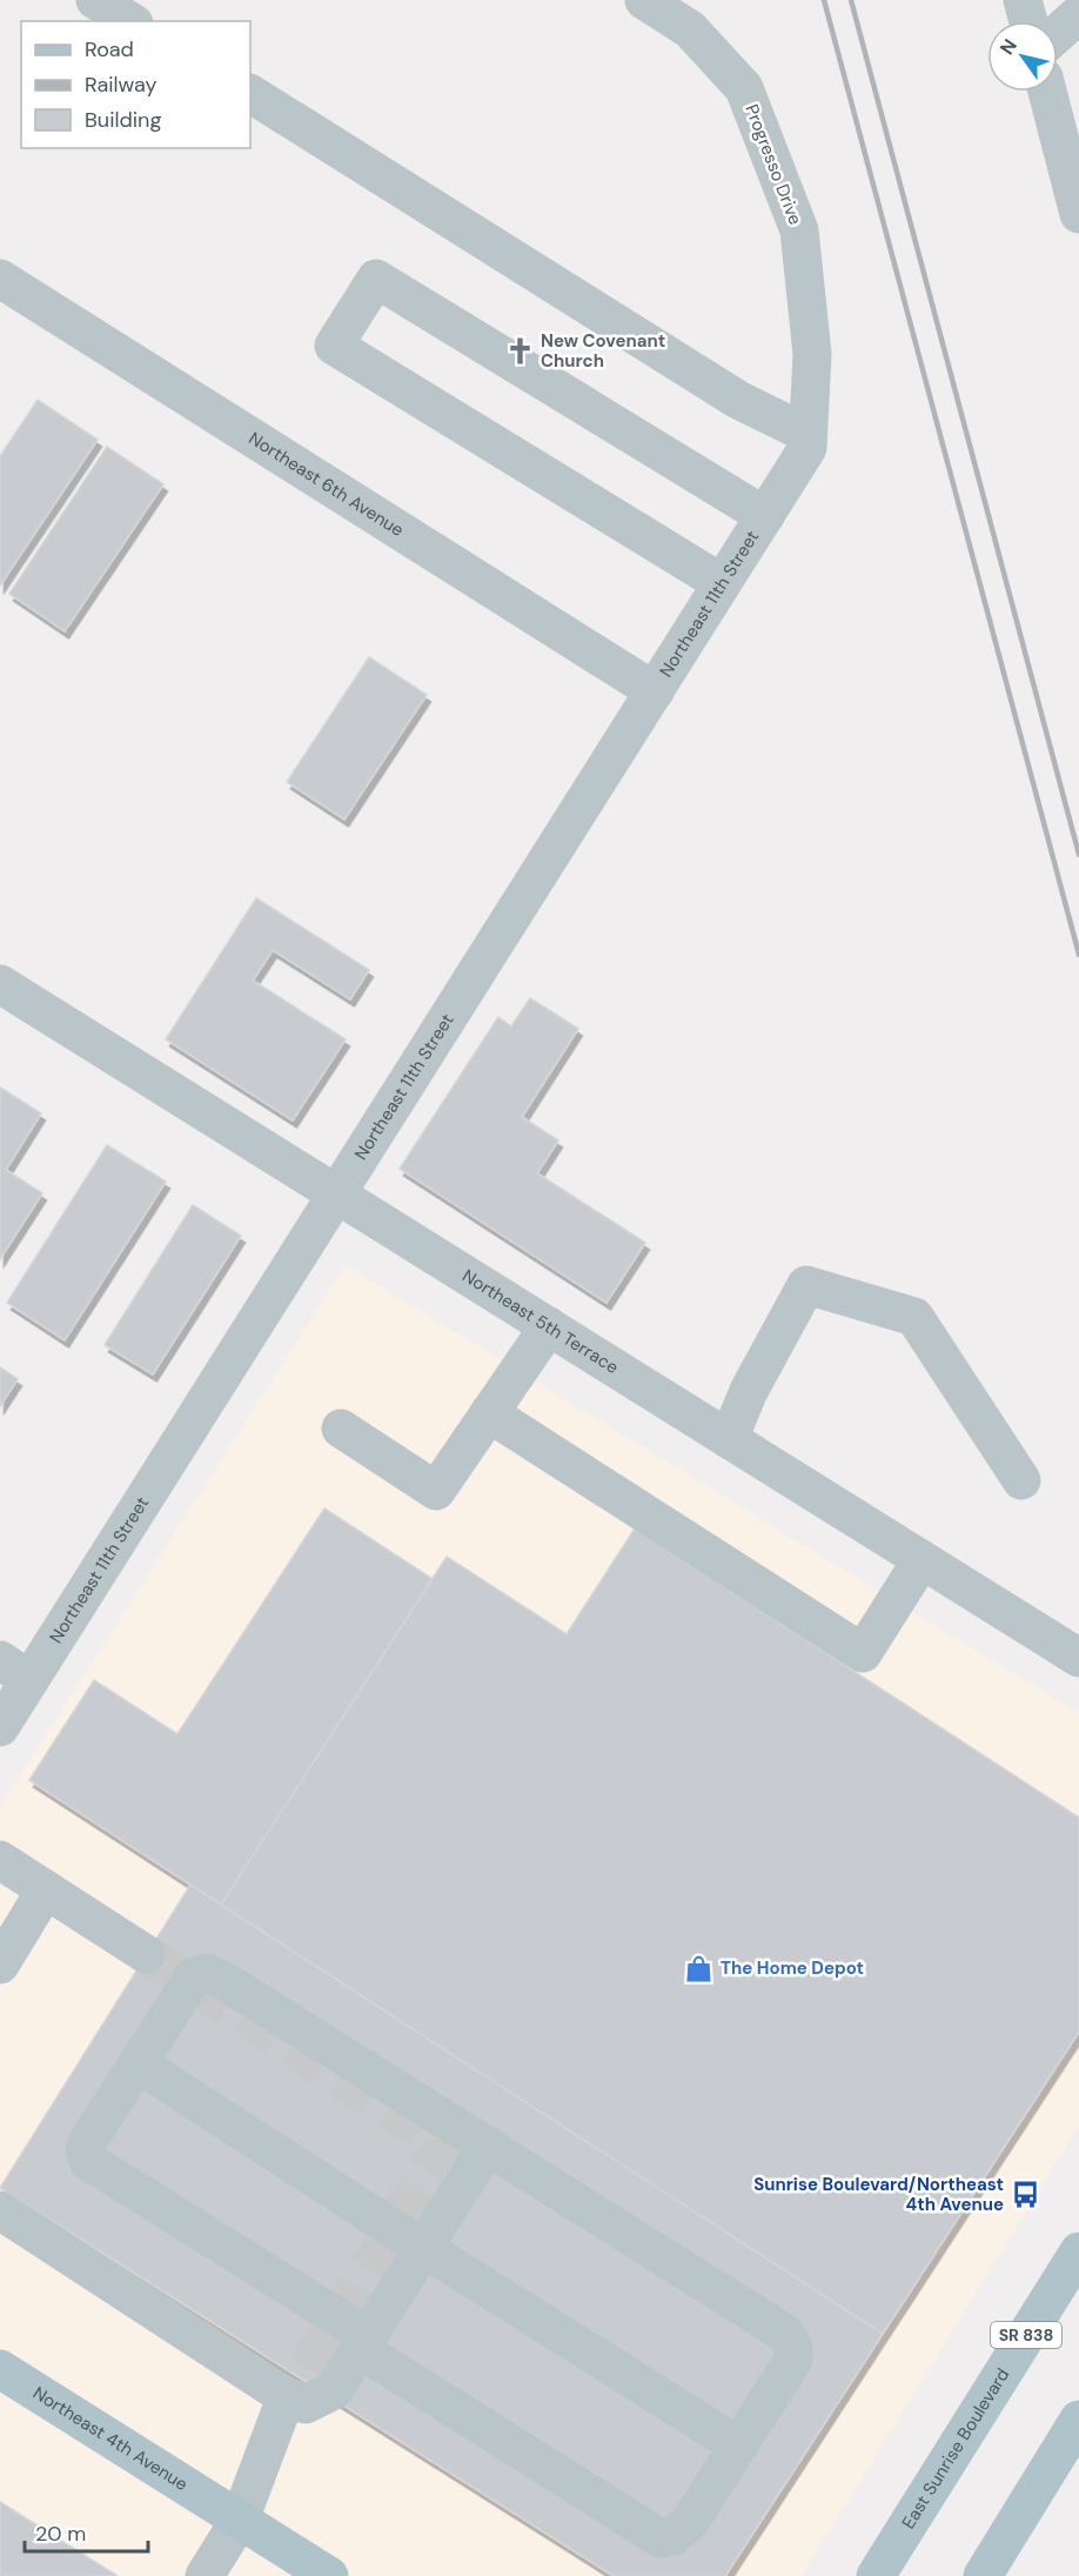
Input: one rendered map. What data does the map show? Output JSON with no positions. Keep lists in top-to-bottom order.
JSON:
{
  "streets": {
    "main road": ["SR 838", "Northeast 4th Avenue", "East Sunrise Boulevard"],
    "street": [
      "Progresso Drive",
      "Northeast 6th Avenue",
      "Northeast 11th Street",
      "Northeast 5th Terrace"
    ]
  },
  "crossings": [
    ["Progresso Drive", "Northeast 11th Street"],
    ["Northeast 6th Avenue", "Northeast 11th Street"],
    ["Northeast 11th Street", "Northeast 5th Terrace"]
  ],
  "places": {
    "church": ["New Covenant Church"],
    "shop": ["The Home Depot"],
    "bus stop": ["Sunrise Boulevard/Northeast 4th Avenue"]
  },
  "legend": ["Road", "Railway", "Building"],
  "scale_bar": "20 m",
  "north": "top left"
}
